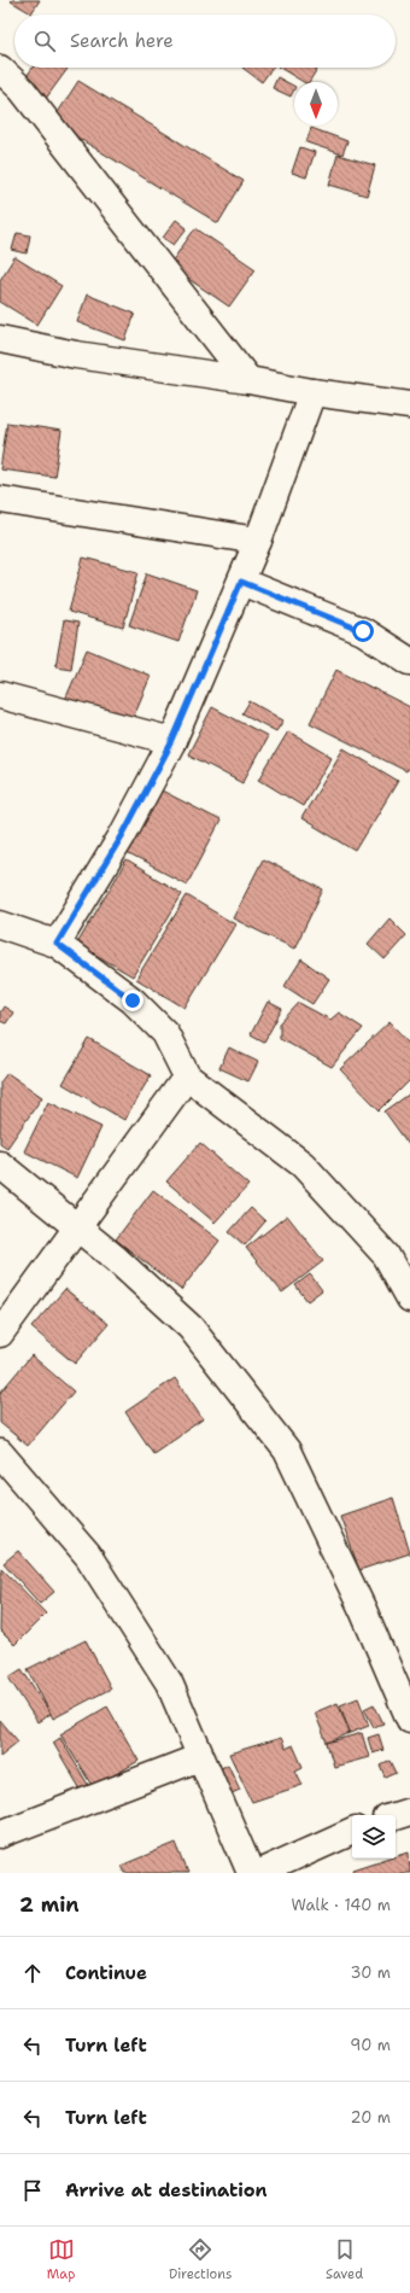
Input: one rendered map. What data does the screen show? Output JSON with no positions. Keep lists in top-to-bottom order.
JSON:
{
  "north": "bottom",
  "page": {
    "search": "Search here",
    "heading": ["2 min", "Walk · 140 m"],
    "list": [
      ["Continue", "30 m"],
      ["Turn left", "90 m"],
      ["Turn left", "20 m"],
      "Arrive at destination"
    ],
    "nav": ["Map", "Directions", "Saved"]
  }
}
